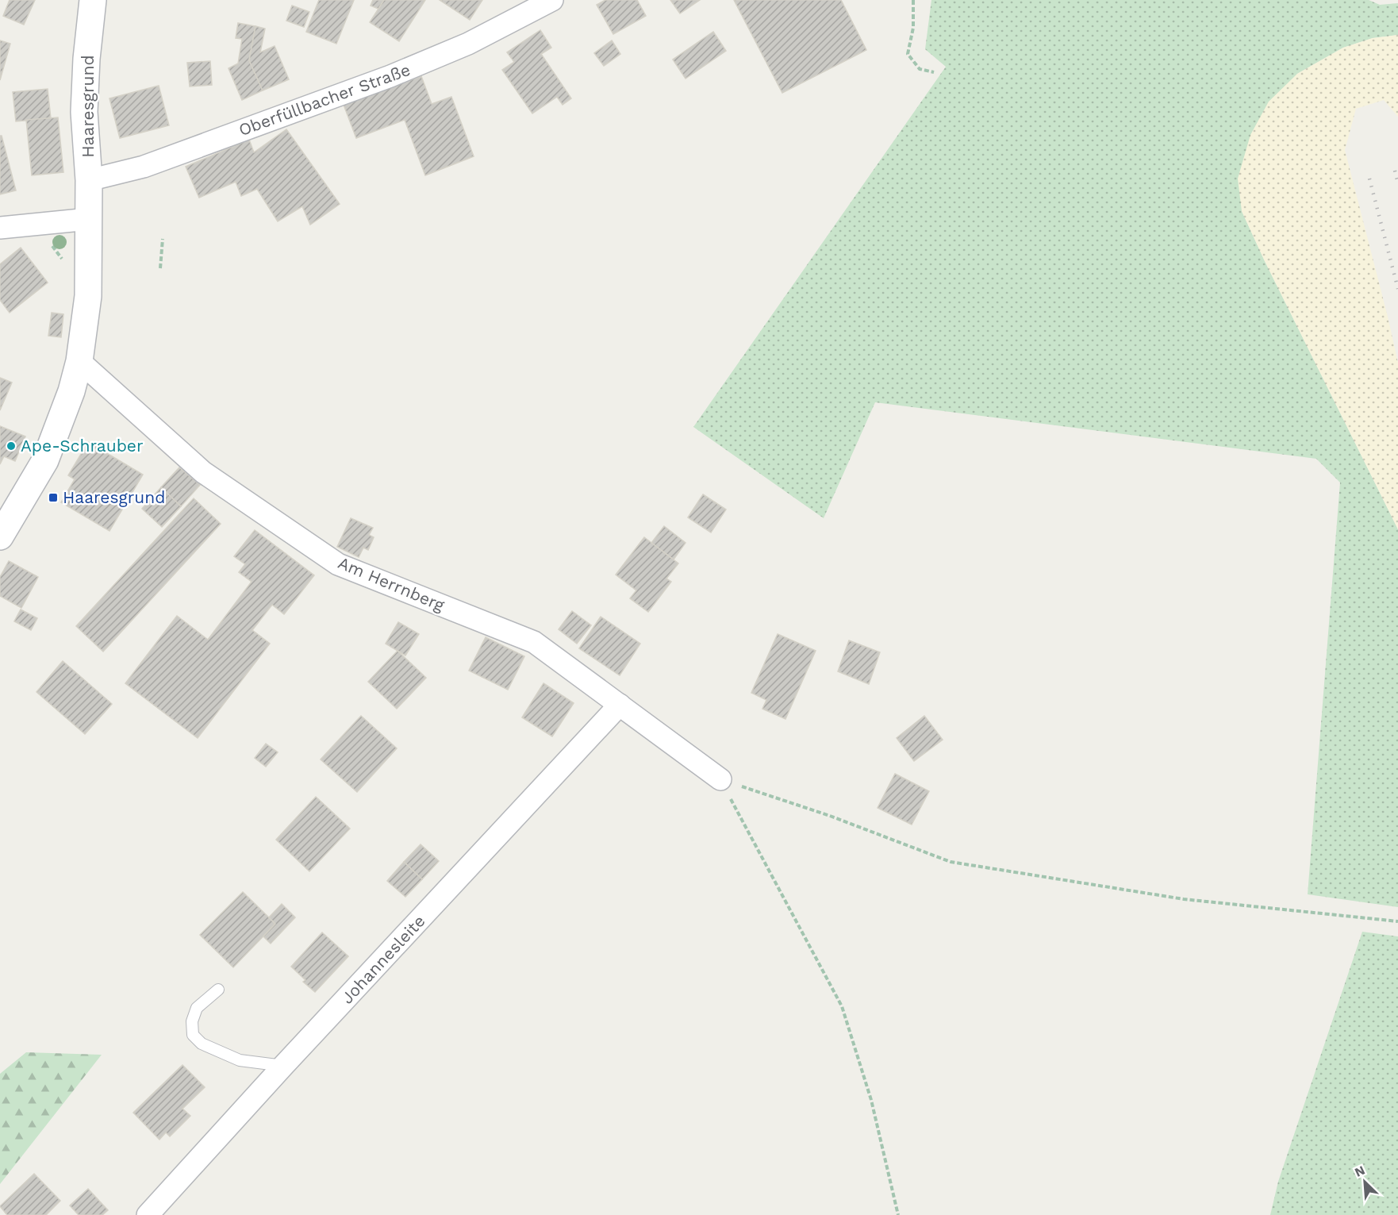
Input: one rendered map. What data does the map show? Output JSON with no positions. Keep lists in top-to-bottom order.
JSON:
{
  "streets": {
    "street": [
      "Oberfüllbacher Straße",
      "Haaresgrund",
      "Am Herrnberg",
      "Johannesleite"
    ]
  },
  "crossings": [
    ["Oberfüllbacher Straße", "Haaresgrund"],
    ["Haaresgrund", "Am Herrnberg"],
    ["Am Herrnberg", "Johannesleite"]
  ],
  "places": {
    "other": ["Ape-Schrauber"],
    "transit": ["Haaresgrund"]
  },
  "north": "top left"
}
